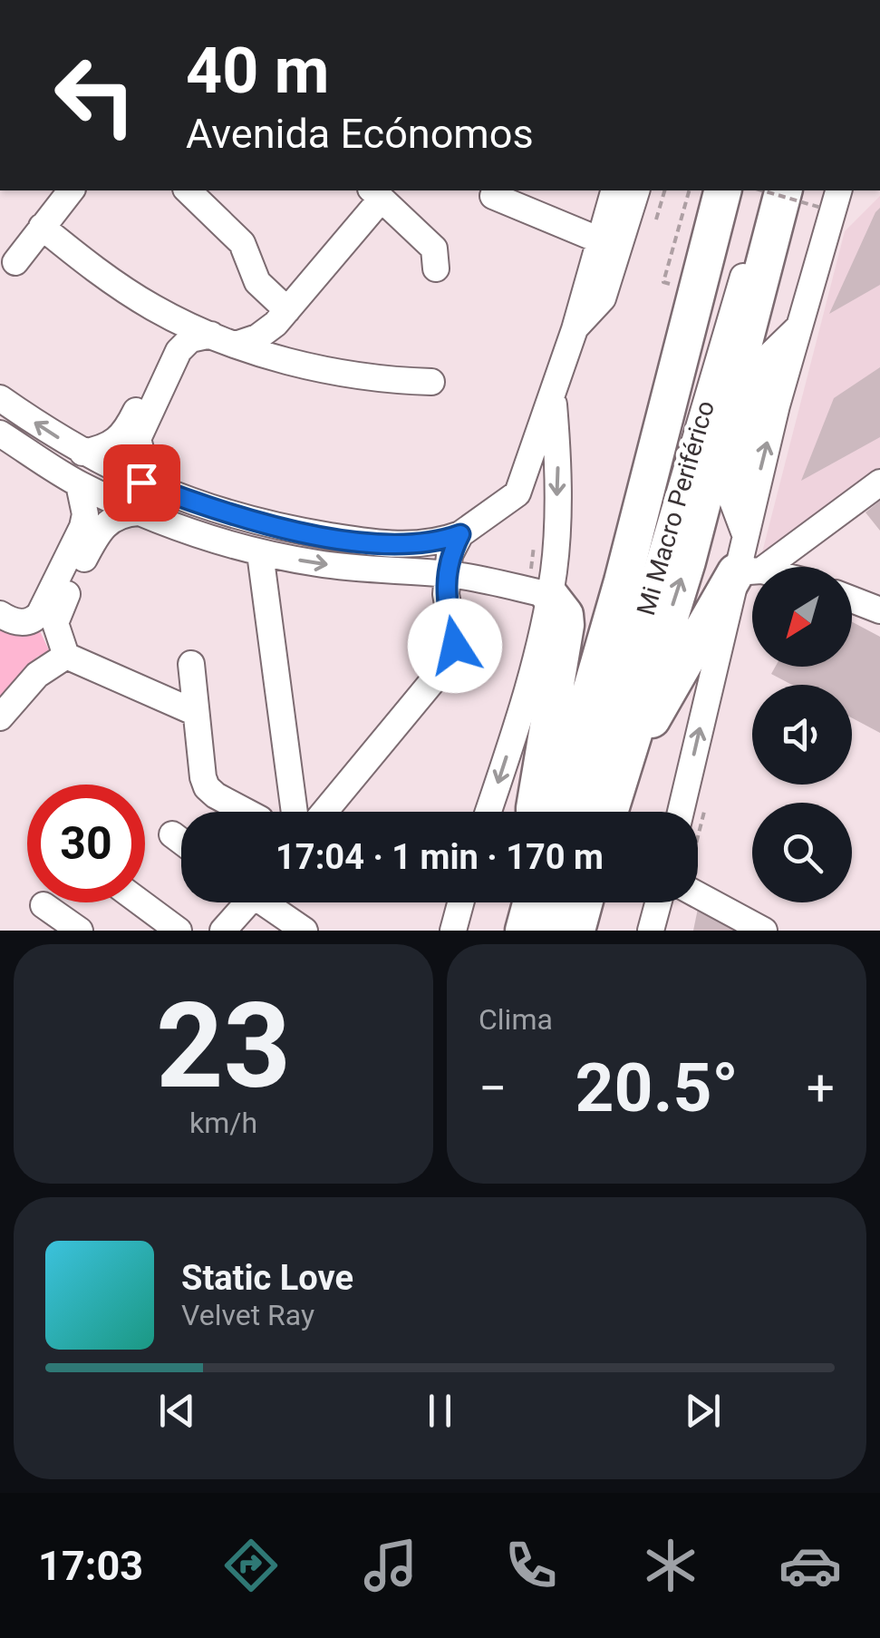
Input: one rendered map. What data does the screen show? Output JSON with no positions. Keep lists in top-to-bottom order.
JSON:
{
  "streets": {
    "street": ["Mi Macro Periférico"]
  },
  "north": "bottom left",
  "page": {
    "turn": ["40 m", "Avenida Ecónomos"],
    "limit": "30",
    "trip": "17:04 · 1 min · 170 m",
    "tile": [
      ["23", "km/h"],
      "Clima"
    ],
    "heat": ["−", "20.5°", "+"],
    "song": ["Static Love", "Velvet Ray"],
    "tabs": "17:03"
  }
}
